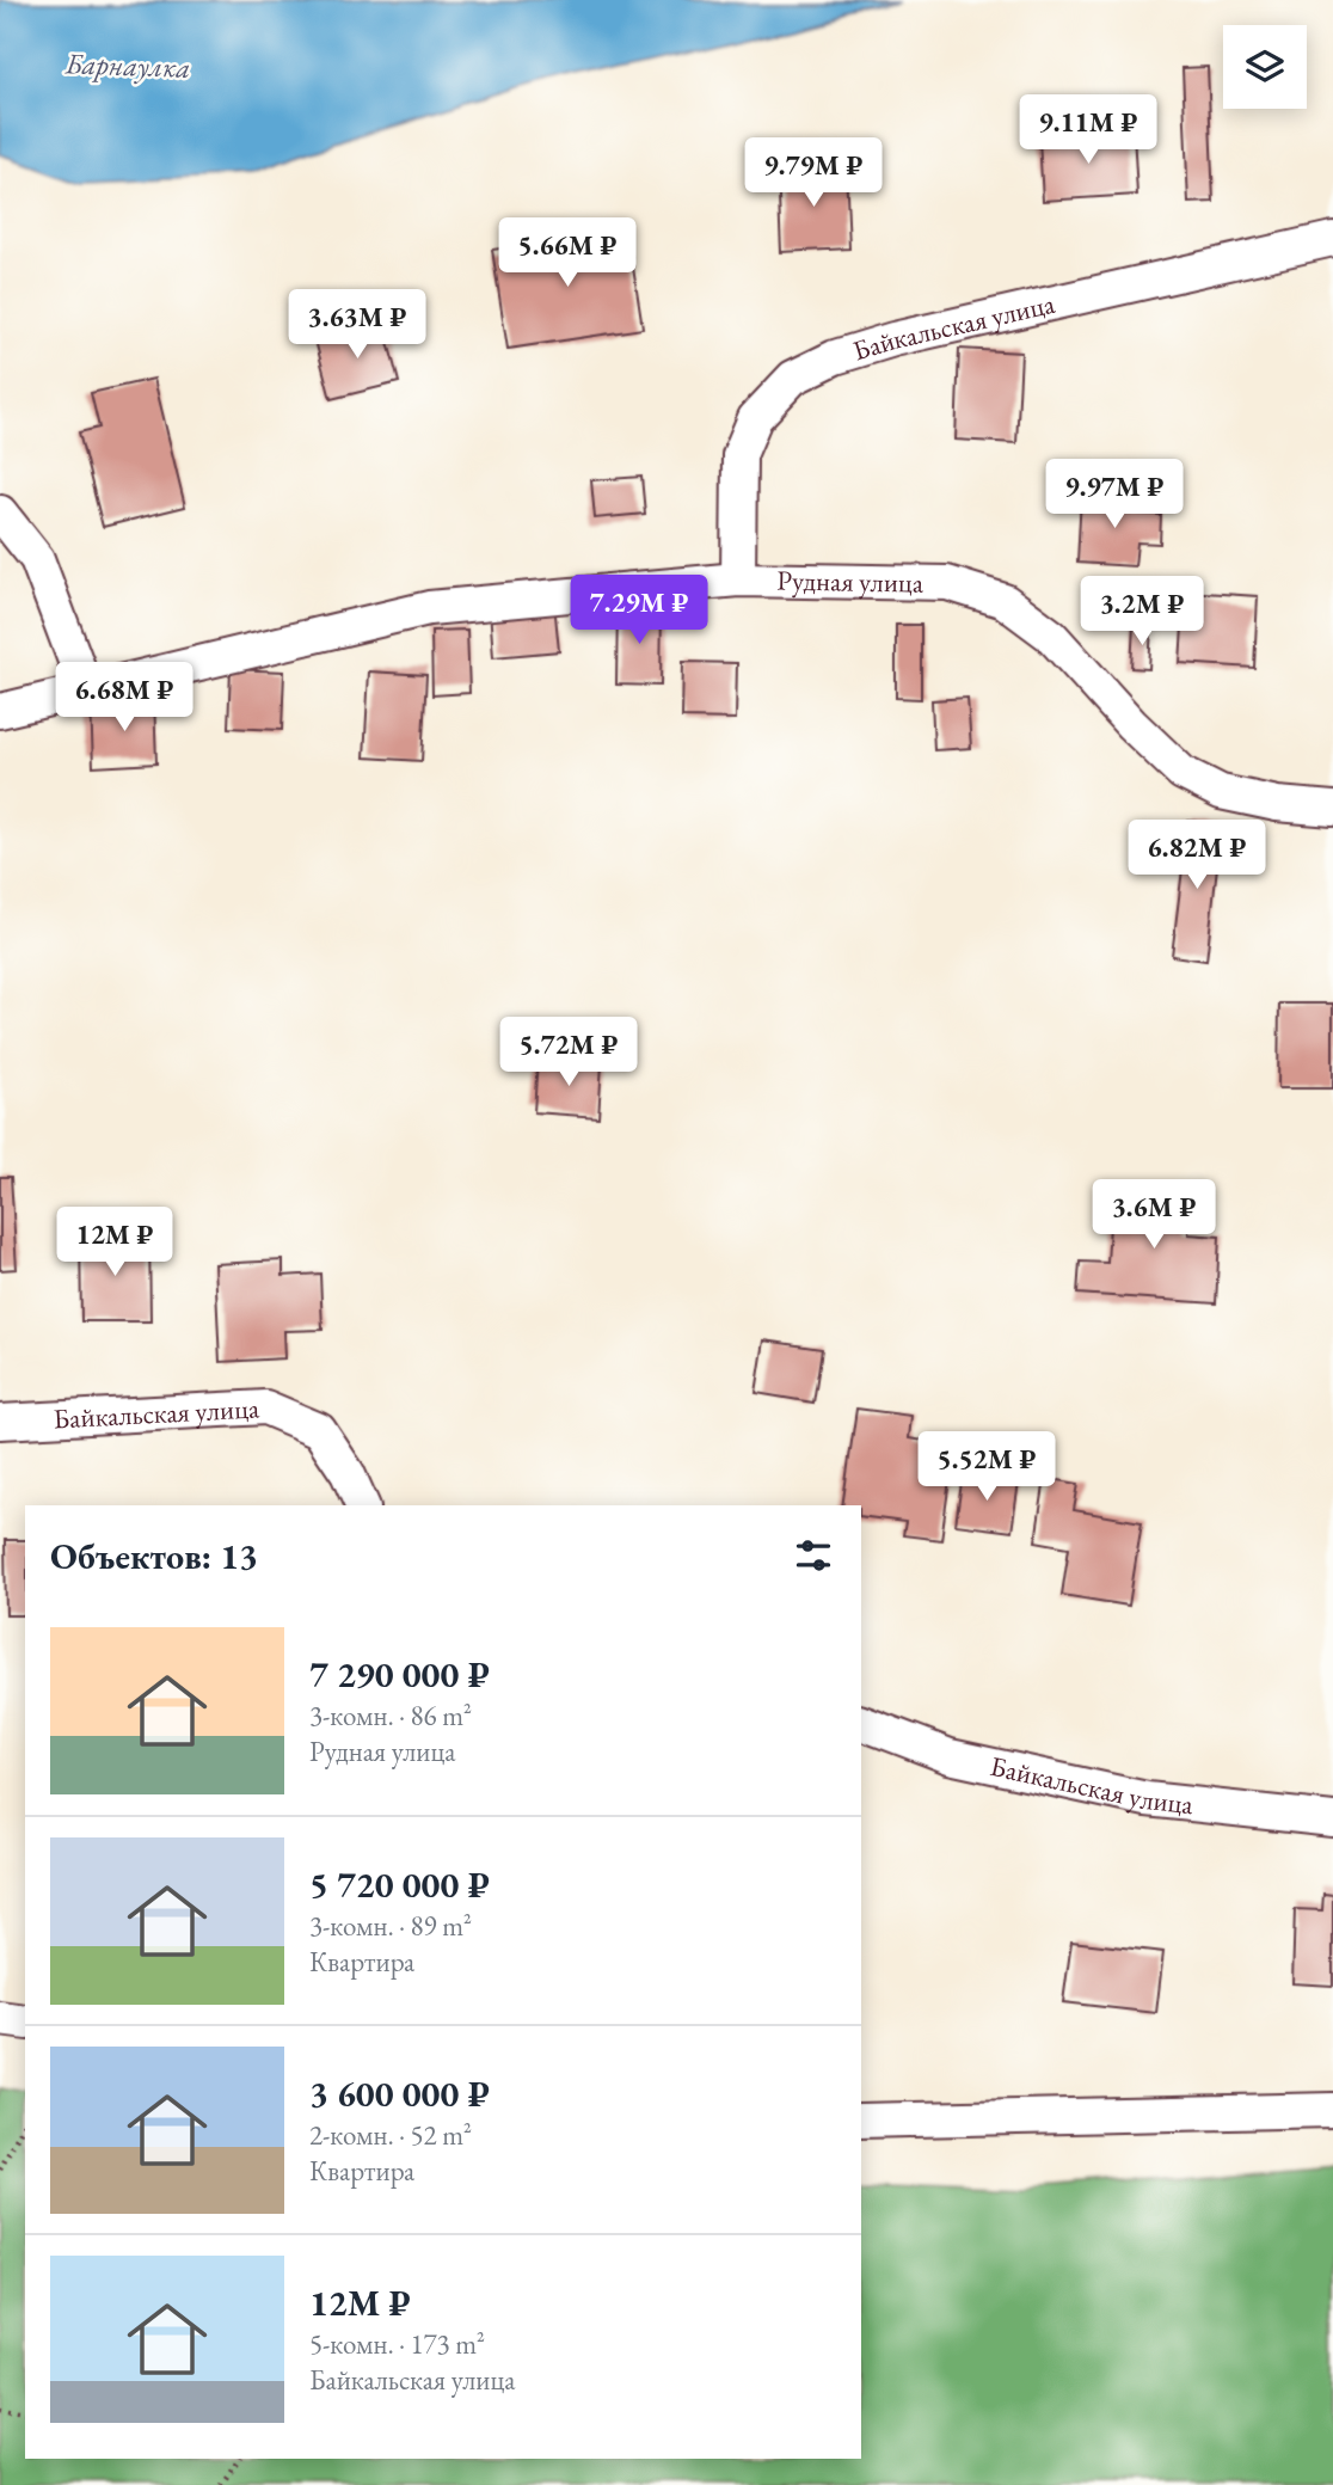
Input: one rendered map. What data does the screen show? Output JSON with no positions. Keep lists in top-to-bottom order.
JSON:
{
  "streets": {
    "street": ["Байкальская улица", "Рудная улица"]
  },
  "crossings": [
    ["Байкальская улица", "Рудная улица"]
  ],
  "water": ["Барнаулка"],
  "page": {
    "price": [
      "9.11M ₽",
      "9.79M ₽",
      "5.66M ₽",
      "3.63M ₽",
      "9.97M ₽",
      "7.29M ₽",
      "3.2M ₽",
      "6.68M ₽",
      "6.82M ₽",
      "5.72M ₽",
      "3.6M ₽",
      "12M ₽",
      "5.52M ₽"
    ],
    "heading": "Объектов: 13",
    "list": [
      {
        "name": "7 290 000 ₽",
        "note": "3-комн. · 86 m² · Рудная улица"
      },
      {
        "name": "5 720 000 ₽",
        "note": "3-комн. · 89 m² · Квартира"
      },
      {
        "name": "3 600 000 ₽",
        "note": "2-комн. · 52 m² · Квартира"
      },
      {
        "name": "12M ₽",
        "note": "5-комн. · 173 m² · Байкальская улица"
      }
    ]
  }
}
